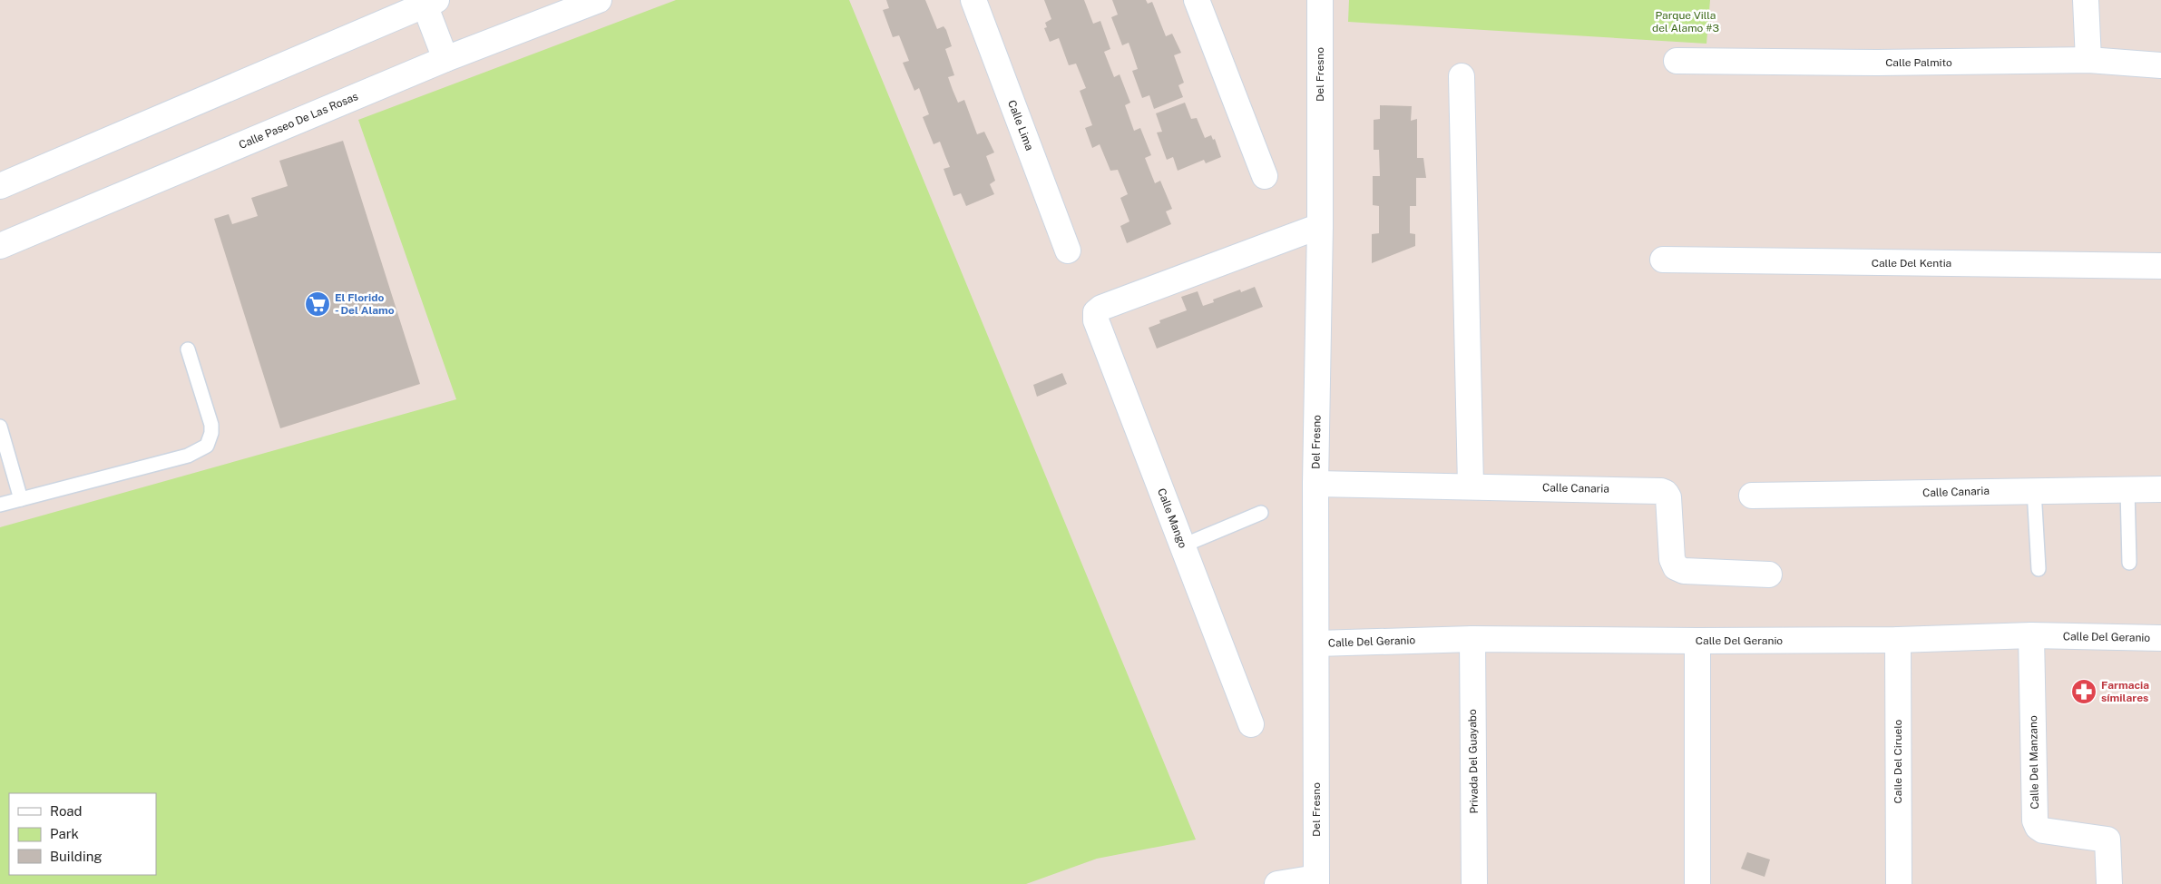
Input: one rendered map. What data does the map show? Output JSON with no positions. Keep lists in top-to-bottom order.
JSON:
{
  "streets": {
    "street": [
      "Calle Palmito",
      "Del Fresno",
      "Calle Paseo De Las Rosas",
      "Calle Lima",
      "Calle Del Kentia",
      "Calle Canaria",
      "Calle Mango",
      "Calle Del Geranio",
      "Privada Del Guayabo",
      "Calle Del Ciruelo",
      "Calle Del Manzano"
    ]
  },
  "crossings": [
    ["Del Fresno", "Calle Canaria"],
    ["Del Fresno", "Calle Mango"],
    ["Del Fresno", "Calle Del Geranio"],
    ["Calle Del Geranio", "Privada Del Guayabo"],
    ["Calle Del Geranio", "Calle Del Ciruelo"],
    ["Calle Del Geranio", "Calle Del Manzano"]
  ],
  "parks": ["Parque Villa del Alamo #3"],
  "places": {
    "supermarket": ["El Florido - Del Alamo"],
    "pharmacy": ["Farmacia símilares"]
  },
  "legend": ["Road", "Park", "Building"]
}
